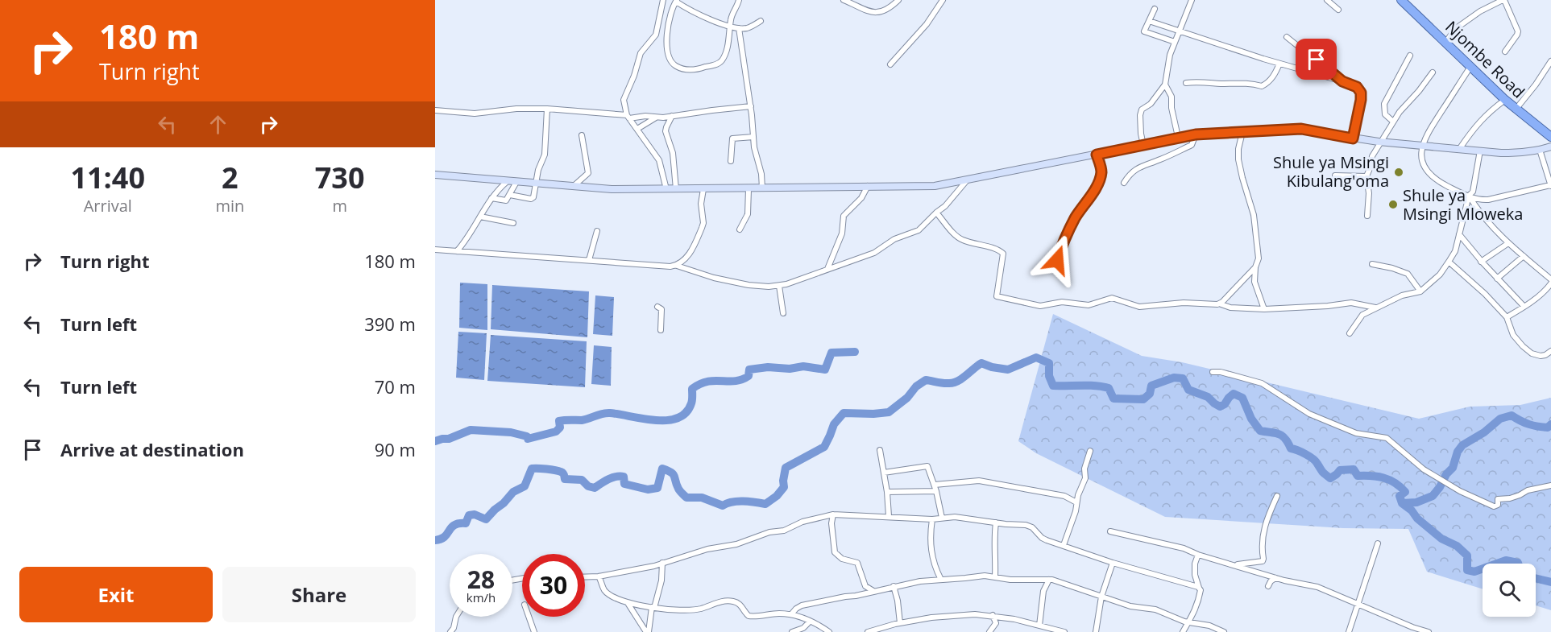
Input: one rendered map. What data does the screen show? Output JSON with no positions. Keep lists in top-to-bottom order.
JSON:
{
  "streets": {
    "highway": ["Njombe Road"]
  },
  "places": ["Shule ya Msingi Kibulang'oma", "Shule ya Msingi Mloweka"],
  "page": {
    "turn": ["180 m", "Turn right"],
    "eta": [
      "11:40",
      "Arrival",
      "2",
      "min",
      "730",
      "m"
    ],
    "list": [
      {
        "name": "Turn right",
        "value": "180 m"
      },
      {
        "name": "Turn left",
        "value": "390 m"
      },
      {
        "name": "Turn left",
        "value": "70 m"
      },
      {
        "name": "Arrive at destination",
        "value": "90 m"
      }
    ],
    "speed": "28 km/h",
    "limit": "30",
    "buttons": ["Exit", "Share"]
  }
}
